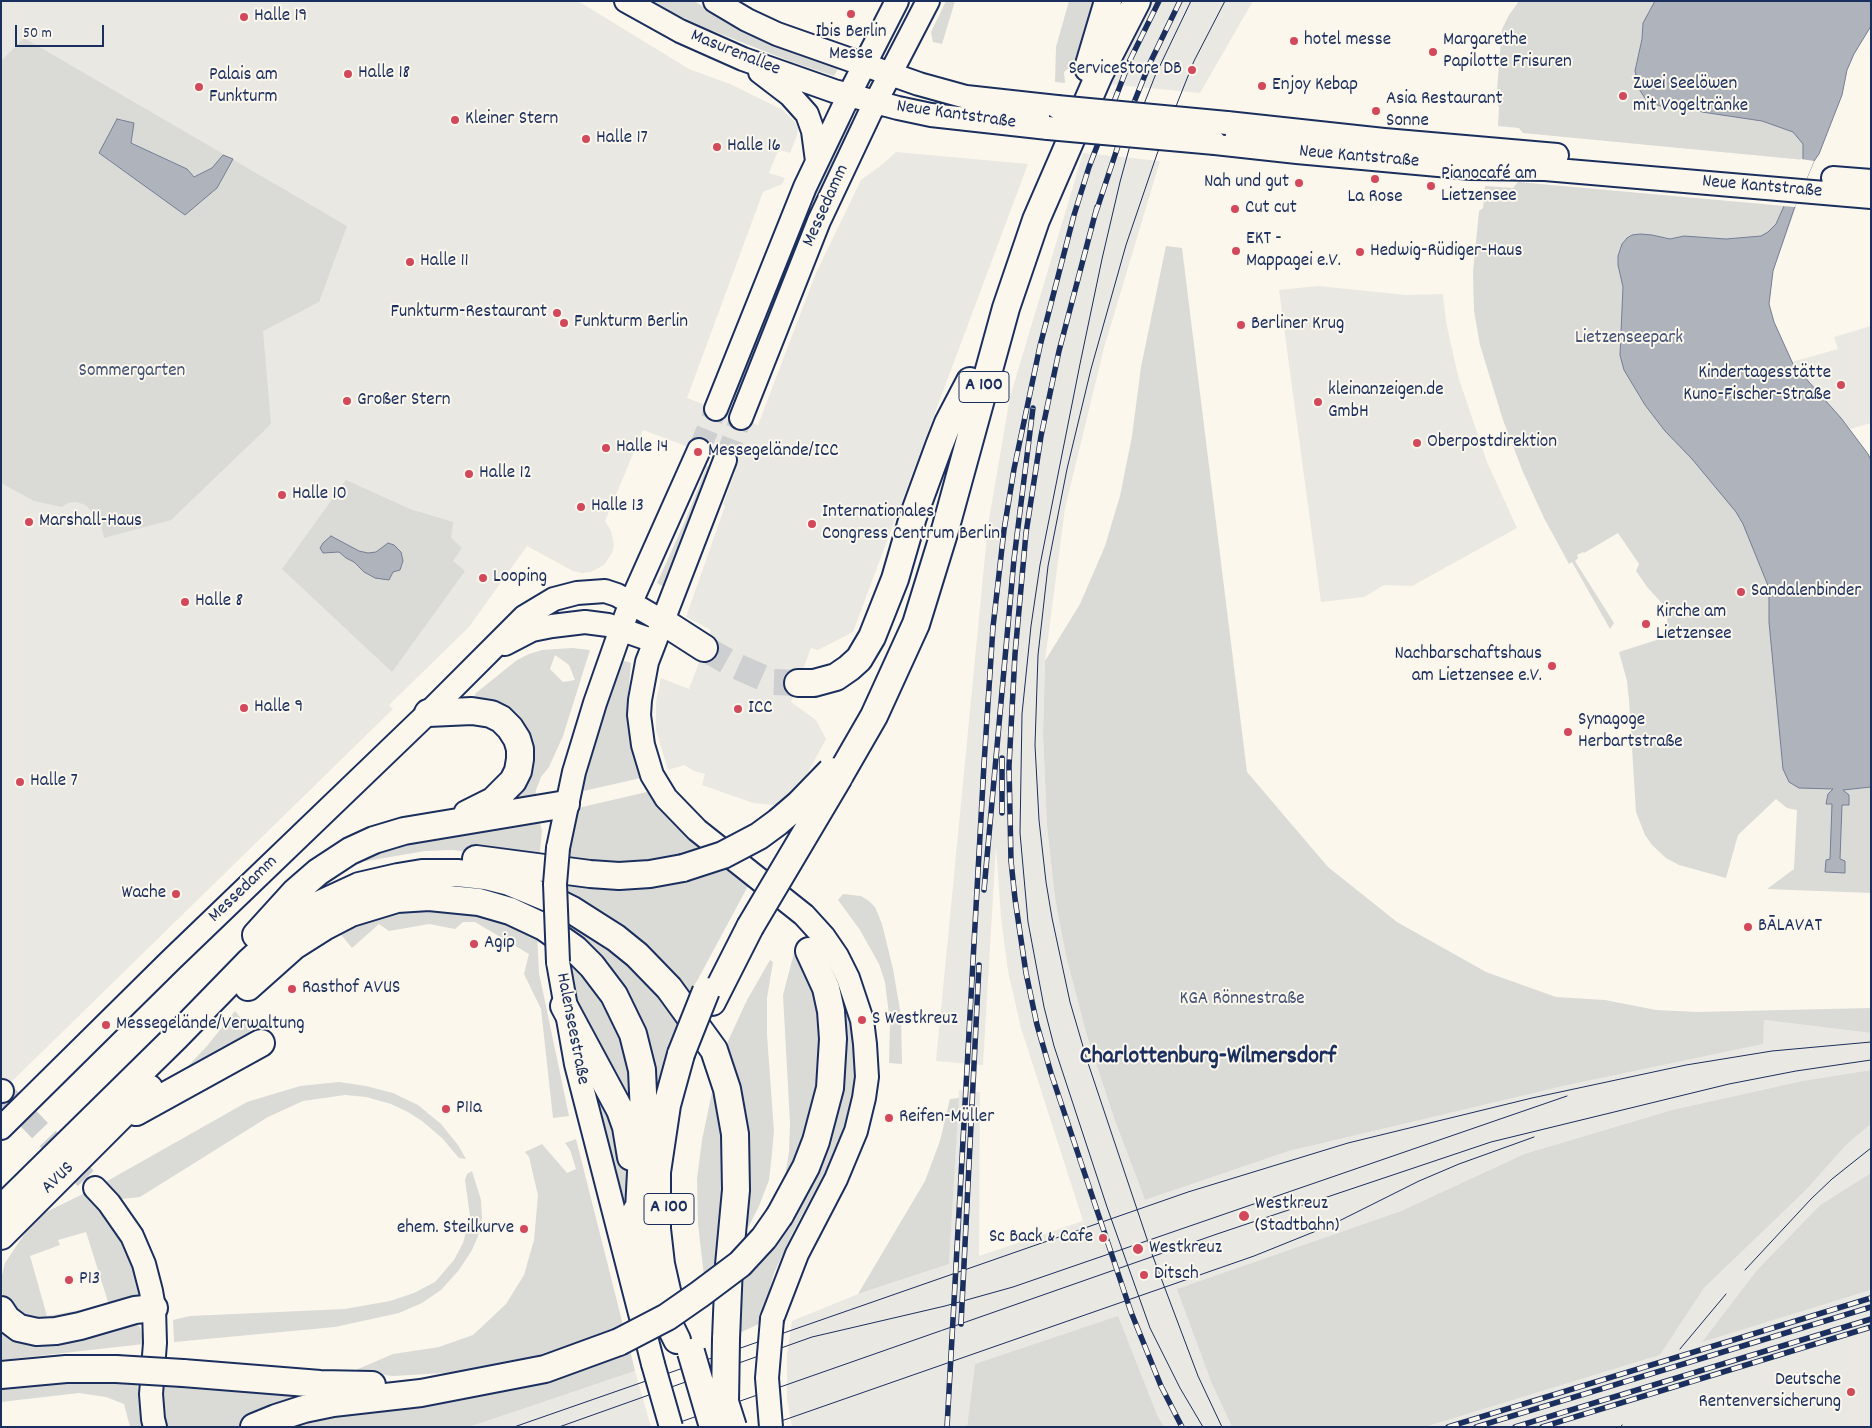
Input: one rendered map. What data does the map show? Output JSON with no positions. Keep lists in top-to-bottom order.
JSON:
{
  "streets": {
    "highway": ["A 100", "AVUS"],
    "main road": [
      "Masurenallee",
      "Neue Kantstraße",
      "Messedamm",
      "Halenseestraße"
    ]
  },
  "crossings": [
    ["Masurenallee", "Neue Kantstraße"],
    ["Masurenallee", "Messedamm"],
    ["Neue Kantstraße", "Messedamm"],
    ["Messedamm", "Halenseestraße"]
  ],
  "districts": ["Charlottenburg-Wilmersdorf"],
  "parks": ["Lietzenseepark", "Sommergarten", "KGA Rönnestraße"],
  "places": [
    "Ibis Berlin Messe",
    "Halle 19",
    "hotel messe",
    "Margarethe Papilotte Frisuren",
    "ServiceStore DB",
    "Halle 18",
    "Enjoy Kebap",
    "Palais am Funkturm",
    "Zwei Seelöwen mit Vogeltränke",
    "Asia Restaurant Sonne",
    "Kleiner Stern",
    "Halle 17",
    "Halle 16",
    "La Rose",
    "Nah und gut",
    "Pianocafé am Lietzensee",
    "Cut cut",
    "EKT - Mappagei e.V.",
    "Hedwig-Rüdiger-Haus",
    "Halle 11",
    "Funkturm-Restaurant",
    "Funkturm Berlin",
    "Berliner Krug",
    "Kindertagesstätte Kuno-Fischer-Straße",
    "Großer Stern",
    "kleinanzeigen.de GmbH",
    "Oberpostdirektion",
    "Halle 14",
    "Messegelände/ICC",
    "Halle 12",
    "Halle 10",
    "Halle 13",
    "Marshall-Haus",
    "Internationales Congress Centrum Berlin",
    "Looping",
    "Sandalenbinder",
    "Halle 8",
    "Kirche am Lietzensee",
    "Nachbarschaftshaus am Lietzensee e.V.",
    "Halle 9",
    "ICC",
    "Synagoge Herbartstraße",
    "Halle 7",
    "Wache",
    "BĀLAVAT",
    "Agip",
    "Rasthof AVUS",
    "S Westkreuz",
    "Messegelände/Verwaltung",
    "P11a",
    "Reifen-Müller",
    "Westkreuz (Stadtbahn)",
    "ehem. Steilkurve",
    "Sc Back & Cafe",
    "Westkreuz",
    "Ditsch",
    "P13",
    "Deutsche Rentenversicherung"
  ],
  "scale_bar": "50 m"
}
